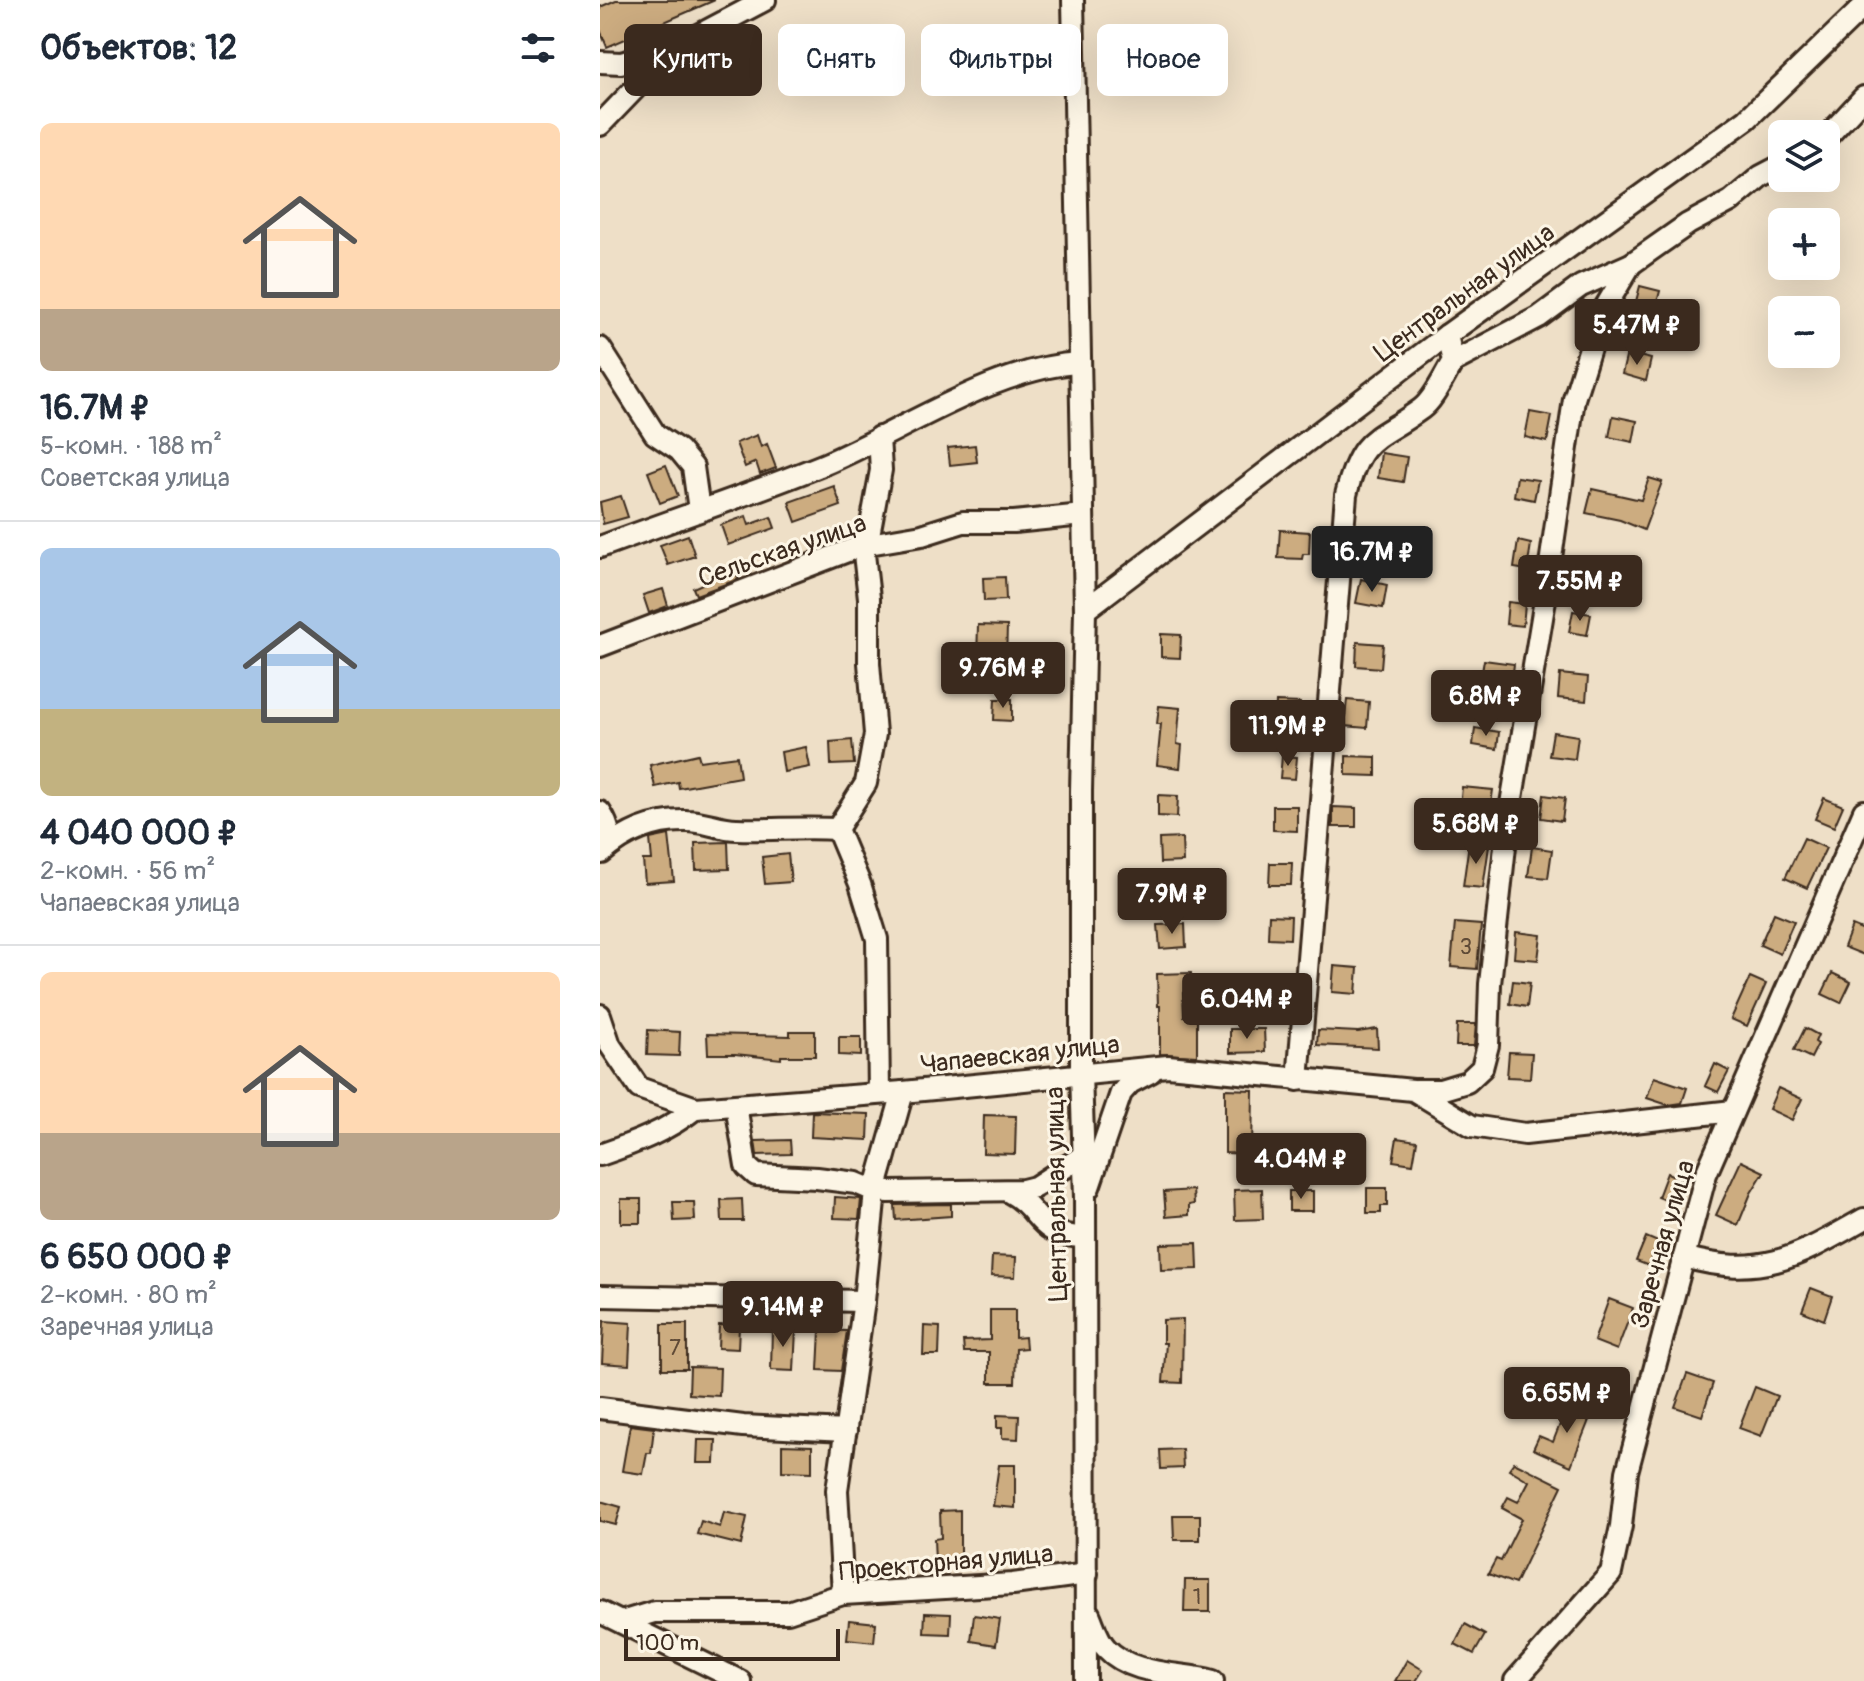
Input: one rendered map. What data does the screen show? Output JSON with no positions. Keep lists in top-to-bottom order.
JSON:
{
  "streets": {
    "street": [
      "Центральная улица",
      "Сельская улица",
      "Чапаевская улица",
      "Заречная улица",
      "Проекторная улица"
    ]
  },
  "crossings": [
    ["Центральная улица", "Сельская улица"],
    ["Центральная улица", "Чапаевская улица"],
    ["Центральная улица", "Проекторная улица"],
    ["Чапаевская улица", "Заречная улица"]
  ],
  "house_numbers": ["3", "7", "1"],
  "scale_bar": "100 m",
  "page": {
    "heading": "Объектов: 12",
    "chip": [
      "Купить",
      "Снять",
      "Фильтры",
      "Новое"
    ],
    "list": [
      {
        "name": "16.7M ₽",
        "note": "5-комн. · 188 m² · Советская улица"
      },
      {
        "name": "4 040 000 ₽",
        "note": "2-комн. · 56 m² · Чапаевская улица"
      },
      {
        "name": "6 650 000 ₽",
        "note": "2-комн. · 80 m² · Заречная улица"
      }
    ],
    "map_buttons": ["+", "−"],
    "price": [
      "5.47M ₽",
      "16.7M ₽",
      "7.55M ₽",
      "9.76M ₽",
      "6.8M ₽",
      "11.9M ₽",
      "5.68M ₽",
      "7.9M ₽",
      "6.04M ₽",
      "4.04M ₽",
      "9.14M ₽",
      "6.65M ₽"
    ],
    "scale": "100 m"
  }
}
